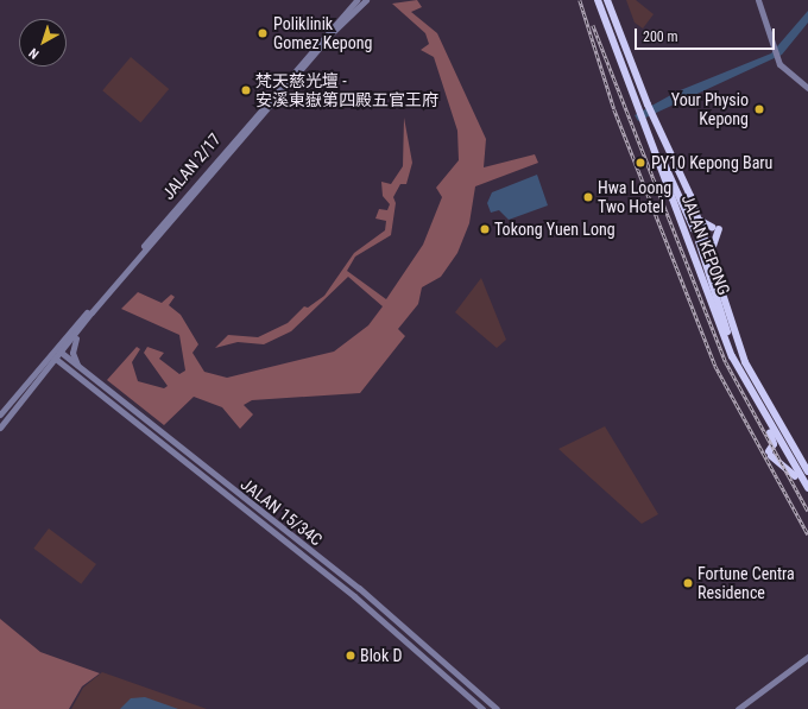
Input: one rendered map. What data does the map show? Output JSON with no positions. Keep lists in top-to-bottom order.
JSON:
{
  "streets": {
    "main road": ["JALAN KEPONG"],
    "street": ["JALAN 2/17", "JALAN 15/34C"]
  },
  "crossings": [
    ["JALAN 2/17", "JALAN 15/34C"]
  ],
  "places": [
    "Poliklinik Gomez Kepong",
    "梵天慈光壇 - 安溪東嶽第四殿五官王府",
    "Your Physio Kepong",
    "PY10 Kepong Baru",
    "Hwa Loong Two Hotel",
    "Tokong Yuen Long",
    "Fortune Centra Residence",
    "Blok D"
  ],
  "scale_bar": "200 m",
  "north": "bottom left"
}
